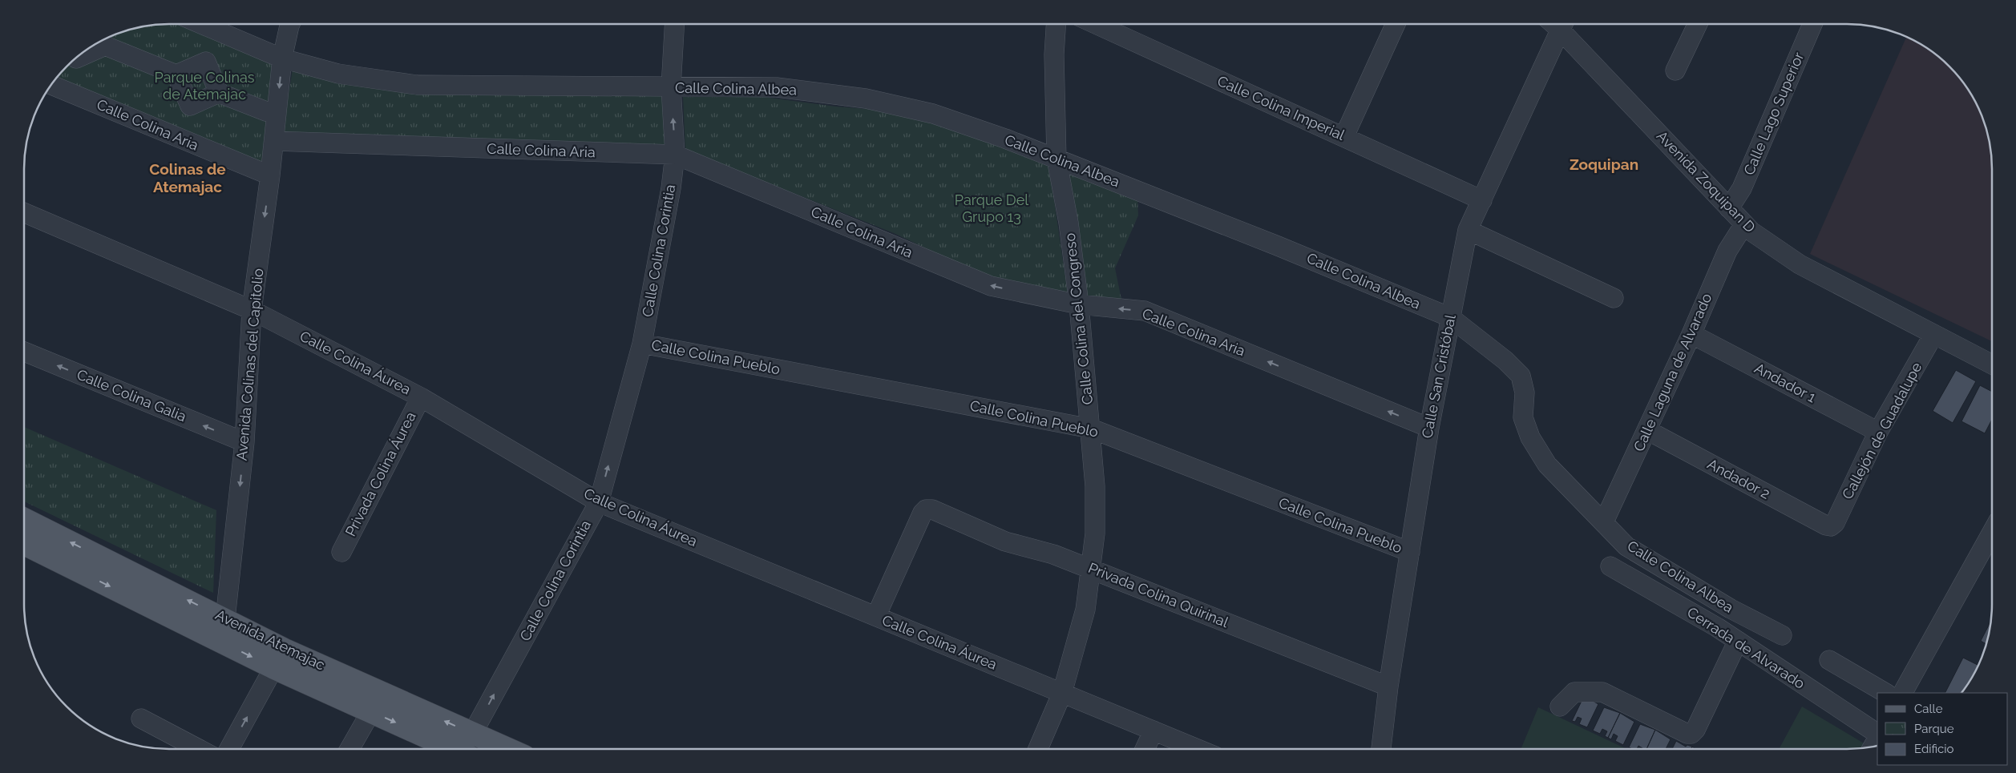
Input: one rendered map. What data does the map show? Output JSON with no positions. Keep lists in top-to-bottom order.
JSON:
{
  "streets": {
    "main road": ["Avenida Atemajac"],
    "street": [
      "Calle Colina Albea",
      "Calle Colina Imperial",
      "Calle Lago Superior",
      "Calle Colina Aria",
      "Avenida Zoquipan D",
      "Calle Colina Corintia",
      "Calle Colina del Congreso",
      "Calle Colina Pueblo",
      "Calle Colina Áurea",
      "Avenida Colinas del Capitolio",
      "Calle Laguna de Alvarado",
      "Calle San Cristóbal",
      "Andador 1",
      "Calle Colina Galia",
      "Callejón de Guadalupe",
      "Privada Colina Áurea",
      "Andador 2",
      "Privada Colina Quirinal",
      "Cerrada de Alvarado"
    ]
  },
  "crossings": [
    ["Calle Colina Albea", "Calle Colina Corintia"],
    ["Calle Colina Albea", "Calle Colina del Congreso"],
    ["Calle Colina Albea", "Avenida Colinas del Capitolio"],
    ["Calle Colina Albea", "Calle Laguna de Alvarado"],
    ["Calle Colina Albea", "Calle San Cristóbal"],
    ["Calle Colina Imperial", "Calle San Cristóbal"],
    ["Calle Lago Superior", "Avenida Zoquipan D"],
    ["Calle Colina Aria", "Calle Colina Corintia"],
    ["Calle Colina Aria", "Calle Colina del Congreso"],
    ["Calle Colina Aria", "Avenida Colinas del Capitolio"],
    ["Calle Colina Aria", "Calle San Cristóbal"],
    ["Avenida Zoquipan D", "Calle Laguna de Alvarado"],
    ["Avenida Zoquipan D", "Callejón de Guadalupe"],
    ["Calle Colina Corintia", "Calle Colina Pueblo"],
    ["Calle Colina Corintia", "Calle Colina Áurea"],
    ["Calle Colina Corintia", "Avenida Atemajac"],
    ["Calle Colina del Congreso", "Calle Colina Pueblo"],
    ["Calle Colina del Congreso", "Calle Colina Áurea"],
    ["Calle Colina del Congreso", "Privada Colina Quirinal"],
    ["Calle Colina Pueblo", "Calle San Cristóbal"],
    ["Calle Colina Áurea", "Avenida Colinas del Capitolio"],
    ["Calle Colina Áurea", "Privada Colina Áurea"],
    ["Calle Colina Áurea", "Privada Colina Quirinal"],
    ["Avenida Colinas del Capitolio", "Calle Colina Galia"],
    ["Avenida Colinas del Capitolio", "Avenida Atemajac"],
    ["Calle Laguna de Alvarado", "Andador 1"],
    ["Calle Laguna de Alvarado", "Andador 2"],
    ["Calle San Cristóbal", "Privada Colina Quirinal"],
    ["Andador 1", "Callejón de Guadalupe"],
    ["Callejón de Guadalupe", "Andador 2"]
  ],
  "one_way": [
    "Calle Colina Aria",
    "Calle Colina Corintia",
    "Avenida Colinas del Capitolio",
    "Calle Colina Galia"
  ],
  "districts": ["Zoquipan", "Colinas de Atemajac"],
  "parks": ["Parque Colinas de Atemajac", "Parque Del Grupo 13"],
  "legend": ["Calle", "Parque", "Edificio"]
}
